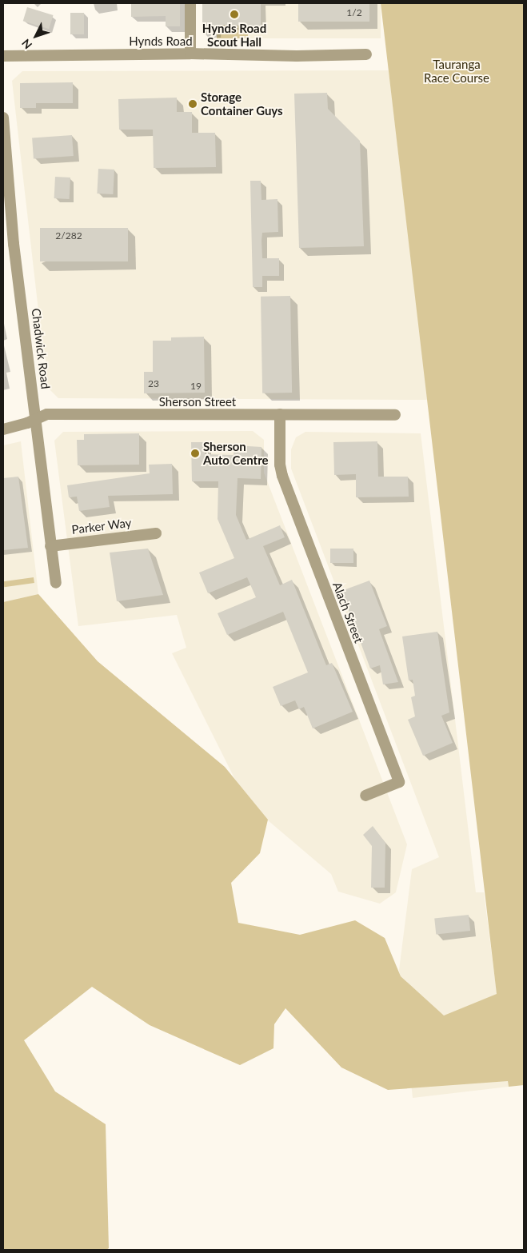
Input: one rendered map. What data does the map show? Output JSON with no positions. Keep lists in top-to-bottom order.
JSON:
{
  "streets": {
    "street": [
      "Hynds Road",
      "Chadwick Road",
      "Sherson Street",
      "Parker Way",
      "Alach Street"
    ]
  },
  "crossings": [
    ["Chadwick Road", "Sherson Street"],
    ["Chadwick Road", "Parker Way"],
    ["Sherson Street", "Alach Street"]
  ],
  "parks": ["Tauranga Race Course"],
  "places": ["Hynds Road Scout Hall", "Storage Container Guys", "Sherson Auto Centre"],
  "house_numbers": [
    "1/2",
    "2/282",
    "23",
    "19"
  ],
  "north": "bottom left"
}
